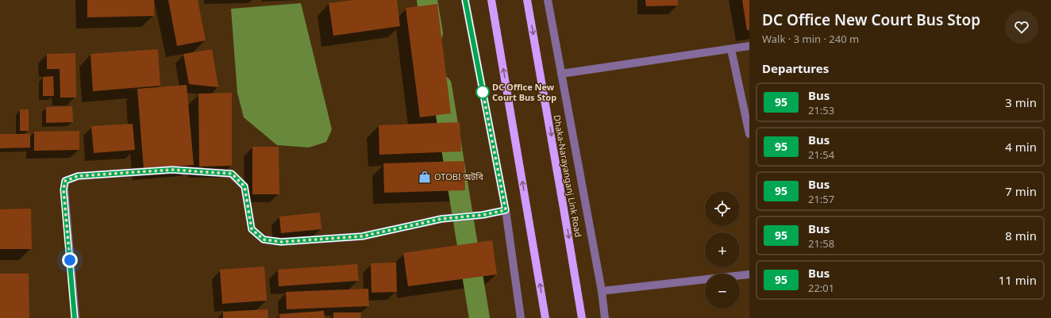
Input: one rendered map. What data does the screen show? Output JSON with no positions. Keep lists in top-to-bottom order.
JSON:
{
  "streets": {
    "main road": ["Dhaka-Narayanganj Link Road"]
  },
  "places": {
    "other": ["DC Office New Court Bus Stop"],
    "shop": ["OTOBI অটবি"]
  },
  "lines": ["bus line 95"],
  "page": {
    "heading": [
      ["DC Office New Court Bus Stop", "Walk · 3 min · 240 m"],
      "Departures"
    ],
    "list": [
      {
        "mark": "95",
        "name": "Bus",
        "note": "21:53",
        "value": "3 min"
      },
      {
        "mark": "95",
        "name": "Bus",
        "note": "21:54",
        "value": "4 min"
      },
      {
        "mark": "95",
        "name": "Bus",
        "note": "21:57",
        "value": "7 min"
      },
      {
        "mark": "95",
        "name": "Bus",
        "note": "21:58",
        "value": "8 min"
      },
      {
        "mark": "95",
        "name": "Bus",
        "note": "22:01",
        "value": "11 min"
      }
    ],
    "map_buttons": ["+", "−"]
  }
}
